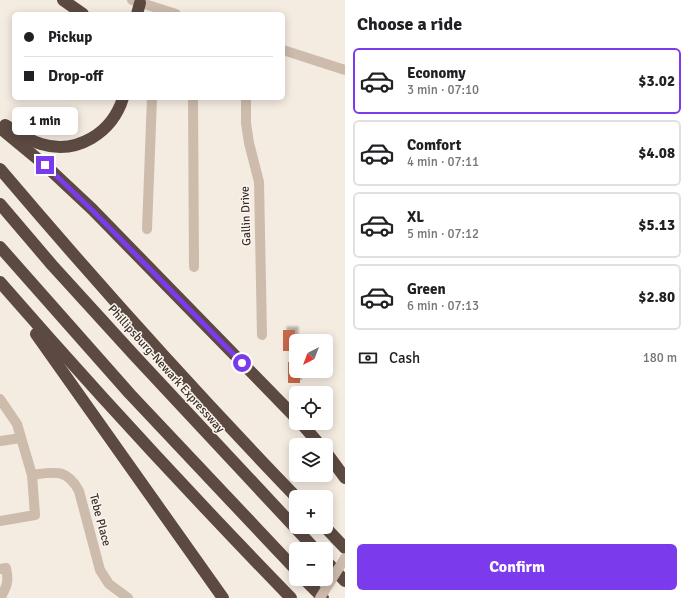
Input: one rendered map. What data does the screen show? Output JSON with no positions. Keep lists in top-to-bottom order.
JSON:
{
  "streets": {
    "highway": ["Phillipsburg-Newark Expressway"],
    "street": ["Gallin Drive", "Tebe Place"]
  },
  "north": "bottom left",
  "page": {
    "heading": "Choose a ride",
    "banner": ["Pickup", "Drop-off"],
    "list": [
      {
        "name": "Economy",
        "note": "3 min · 07:10",
        "value": "$3.02"
      },
      {
        "name": "Comfort",
        "note": "4 min · 07:11",
        "value": "$4.08"
      },
      {
        "name": "XL",
        "note": "5 min · 07:12",
        "value": "$5.13"
      },
      {
        "name": "Green",
        "note": "6 min · 07:13",
        "value": "$2.80"
      }
    ],
    "bubble": "1 min",
    "map_buttons": ["+", "−"],
    "pay": ["Cash", "180 m"],
    "buttons": "Confirm"
  }
}
